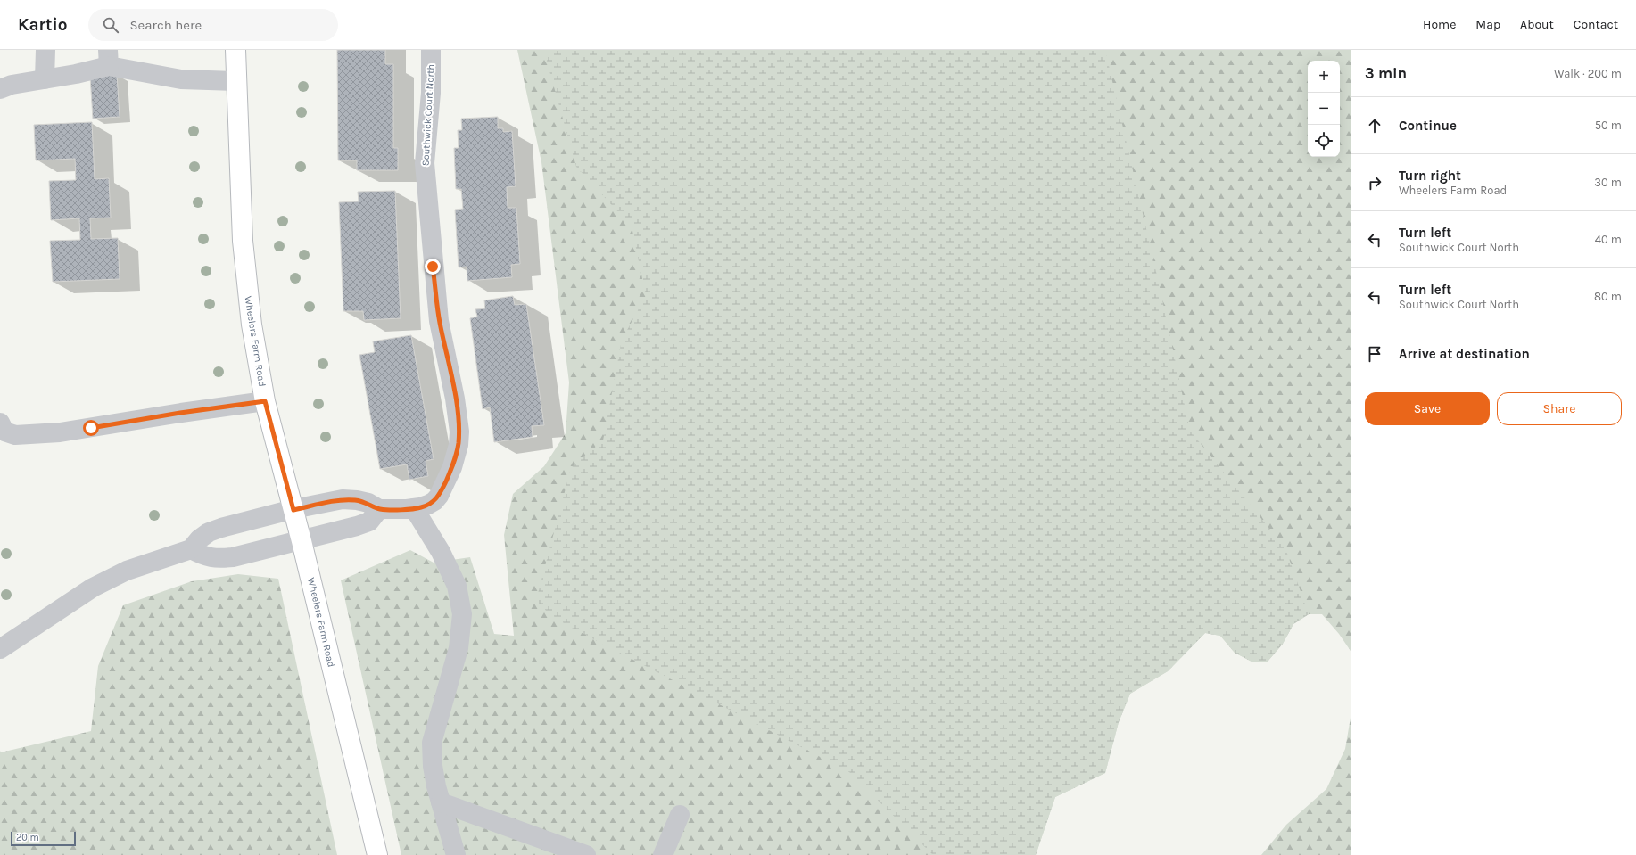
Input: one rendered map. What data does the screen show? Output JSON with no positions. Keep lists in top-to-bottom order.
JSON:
{
  "streets": {
    "main road": ["Wheelers Farm Road"],
    "street": ["Southwick Court North"]
  },
  "scale_bar": "20 m",
  "page": {
    "header": "Kartio",
    "search": "Search here",
    "nav": [
      "Home",
      "Map",
      "About",
      "Contact"
    ],
    "heading": ["3 min", "Walk · 200 m"],
    "map_buttons": ["+", "−"],
    "list": [
      ["Continue", "50 m"],
      ["Turn right", "Wheelers Farm Road", "30 m"],
      ["Turn left", "Southwick Court North", "40 m"],
      ["Turn left", "Southwick Court North", "80 m"],
      "Arrive at destination"
    ],
    "buttons": ["Save", "Share"],
    "scale": "20 m"
  }
}
